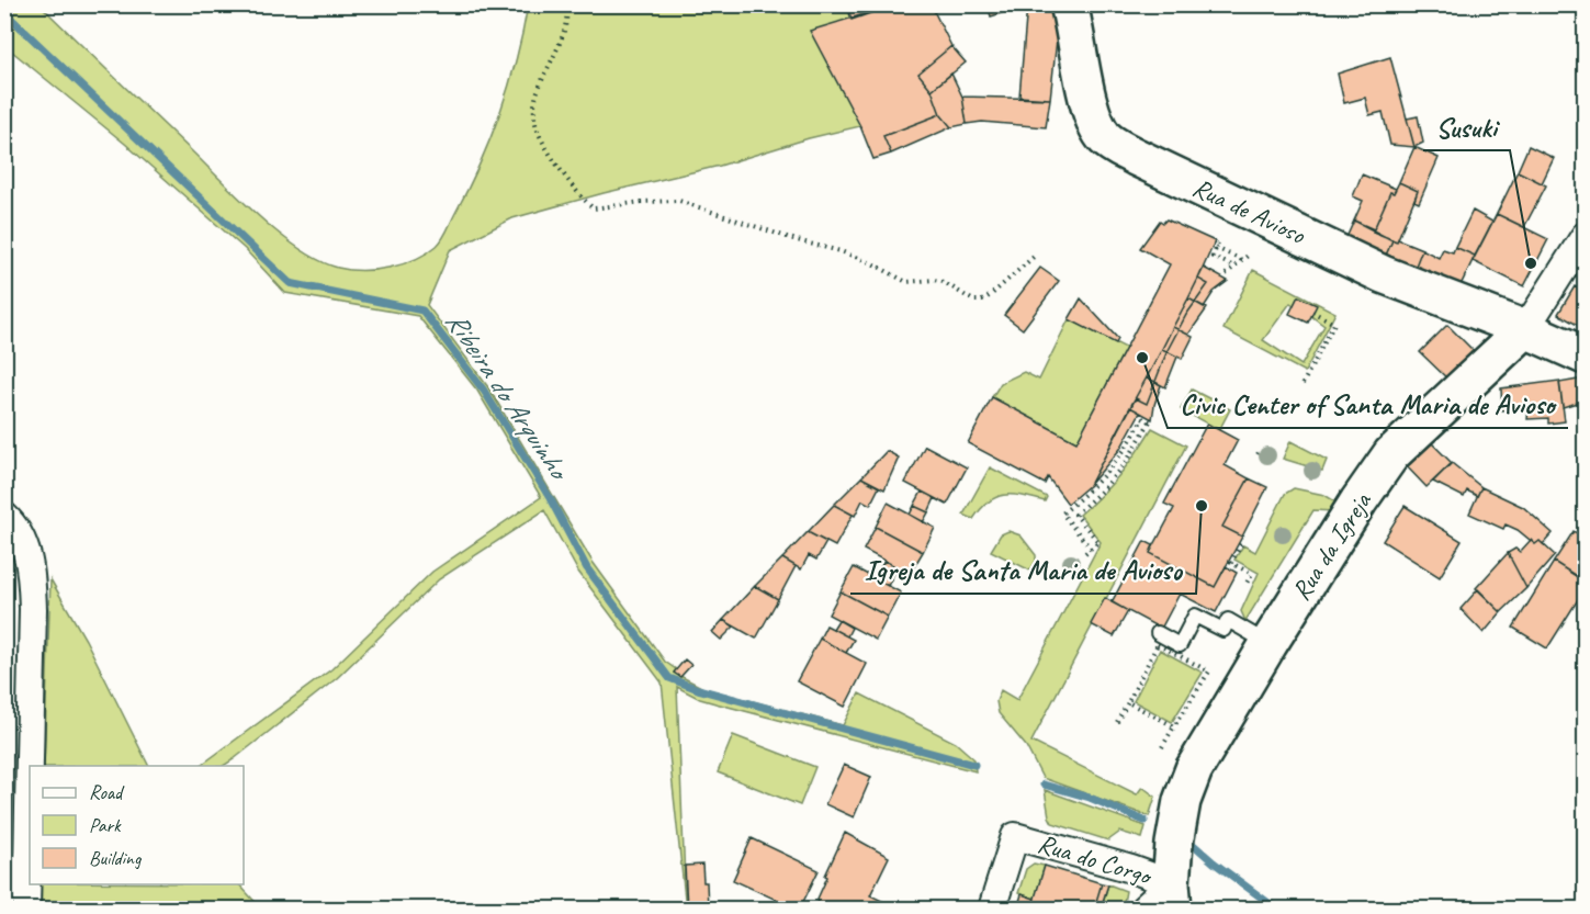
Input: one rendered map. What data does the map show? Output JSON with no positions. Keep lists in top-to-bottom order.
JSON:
{
  "streets": {
    "street": ["Rua de Avioso", "Rua da Igreja", "Rua do Corgo"]
  },
  "crossings": [
    ["Rua de Avioso", "Rua da Igreja"],
    ["Rua da Igreja", "Rua do Corgo"]
  ],
  "water": ["Ribeira do Arquinho"],
  "places": ["Susuki", "Civic Center of Santa Maria de Avioso", "Igreja de Santa Maria de Avioso"],
  "legend": ["Road", "Park", "Building"]
}
